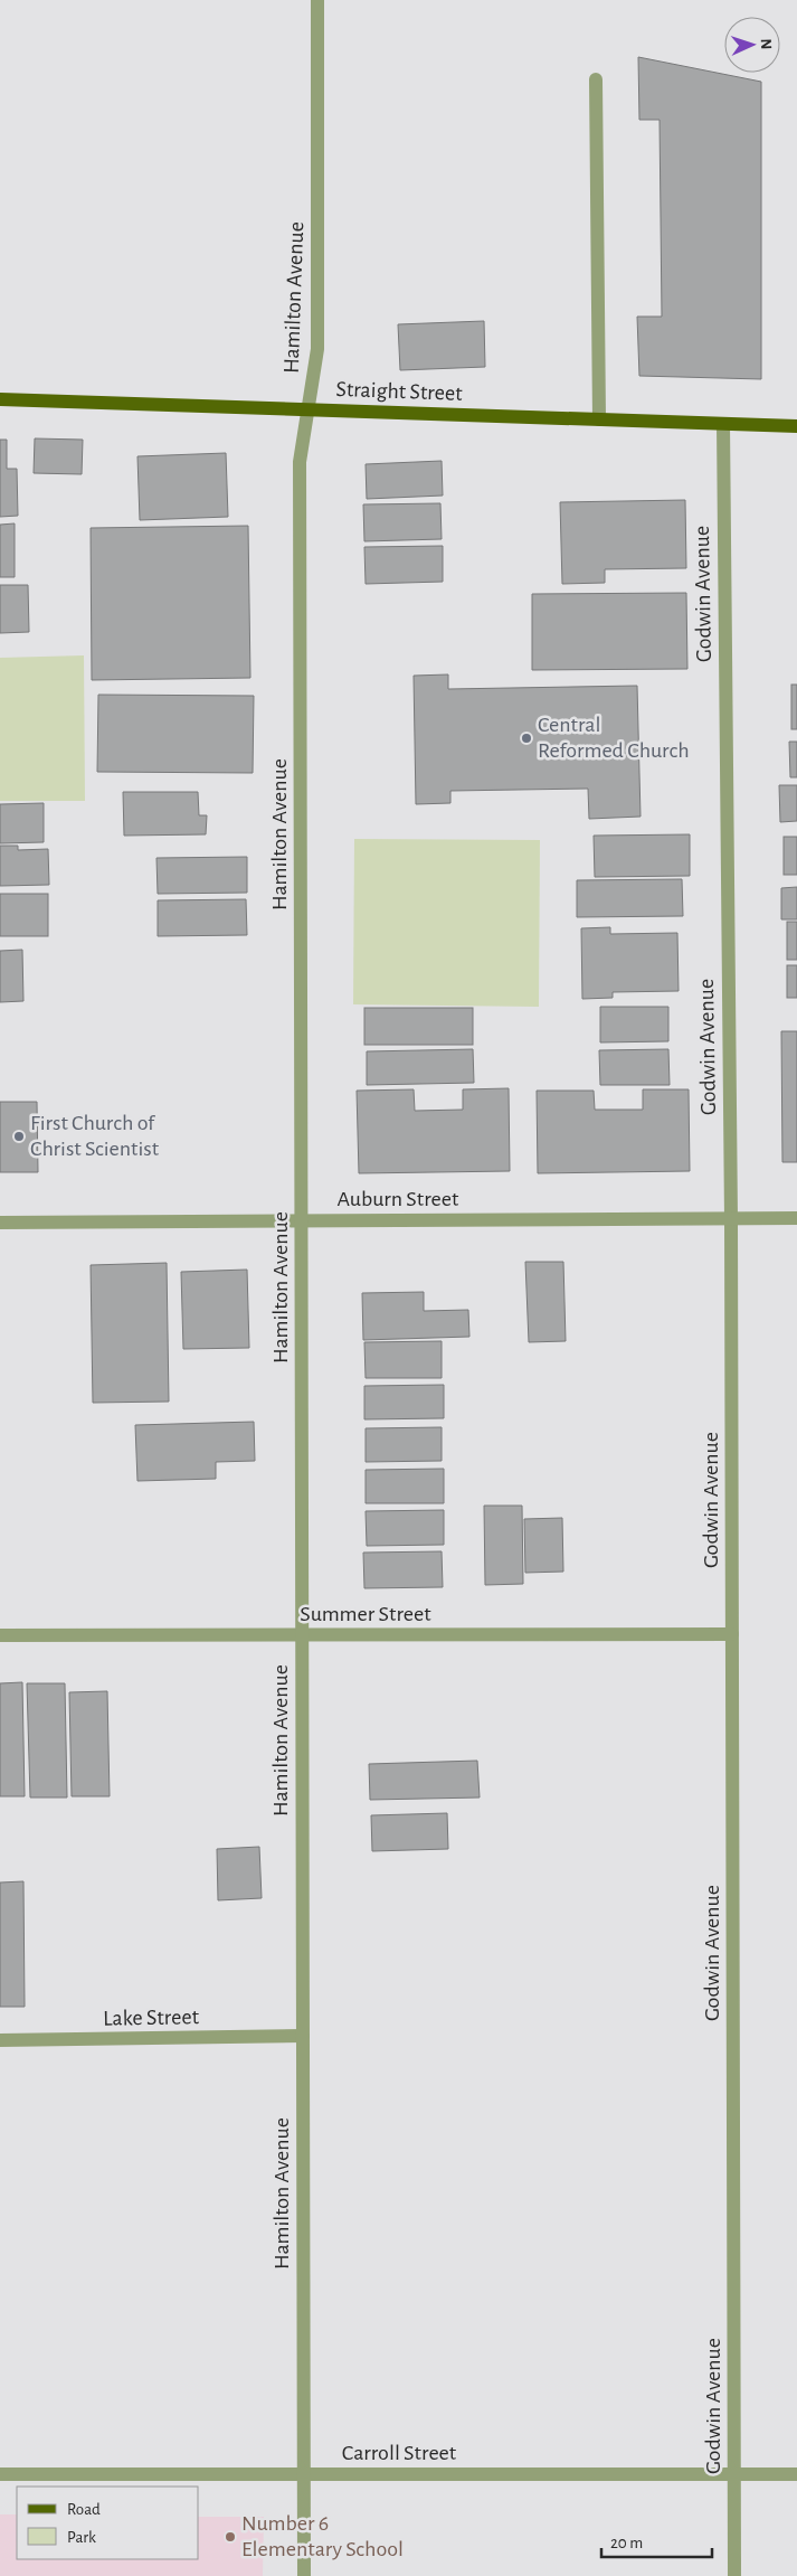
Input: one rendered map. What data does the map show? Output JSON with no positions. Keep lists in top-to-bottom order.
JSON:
{
  "streets": {
    "main road": ["Straight Street"],
    "street": [
      "Hamilton Avenue",
      "Godwin Avenue",
      "Auburn Street",
      "Summer Street",
      "Lake Street",
      "Carroll Street"
    ]
  },
  "crossings": [
    ["Hamilton Avenue", "Straight Street"],
    ["Hamilton Avenue", "Auburn Street"],
    ["Hamilton Avenue", "Summer Street"],
    ["Hamilton Avenue", "Lake Street"],
    ["Hamilton Avenue", "Carroll Street"],
    ["Straight Street", "Godwin Avenue"],
    ["Godwin Avenue", "Auburn Street"],
    ["Godwin Avenue", "Summer Street"],
    ["Godwin Avenue", "Carroll Street"]
  ],
  "places": ["Central Reformed Church", "First Church of Christ Scientist", "Number 6 Elementary School"],
  "legend": ["Road", "Park"],
  "scale_bar": "20 m",
  "north": "right"
}
